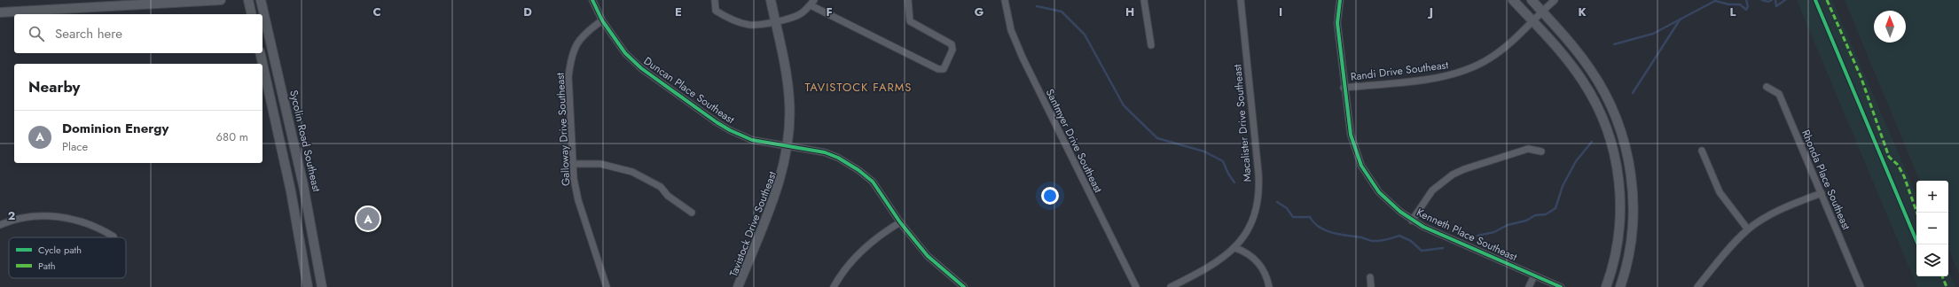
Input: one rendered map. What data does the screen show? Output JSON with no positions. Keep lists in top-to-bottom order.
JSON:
{
  "streets": {
    "street": [
      "Randi Drive Southeast",
      "Duncan Place Southeast",
      "Macalister Drive Southeast",
      "Galloway Drive Southeast",
      "Sycolin Road Southeast",
      "Santmyer Drive Southeast",
      "Rhonda Place Southeast",
      "Tavistock Drive Southeast",
      "Kenneth Place Southeast"
    ]
  },
  "crossings": [
    ["Randi Drive Southeast", "Kenneth Place Southeast"],
    ["Duncan Place Southeast", "Galloway Drive Southeast"],
    ["Duncan Place Southeast", "Tavistock Drive Southeast"]
  ],
  "districts": ["TAVISTOCK FARMS"],
  "legend": ["Cycle path", "Path"],
  "north": "top",
  "page": {
    "search": "Search here",
    "heading": "Nearby",
    "list": [
      {
        "mark": "A",
        "name": "Dominion Energy",
        "note": "Place",
        "value": "680 m"
      }
    ],
    "map_buttons": ["+", "−"],
    "pins": "A"
  },
  "grid": {
    "columns": [
      "C",
      "D",
      "E",
      "F",
      "G",
      "H",
      "I",
      "J",
      "K",
      "L"
    ],
    "rows": ["2"]
  }
}
